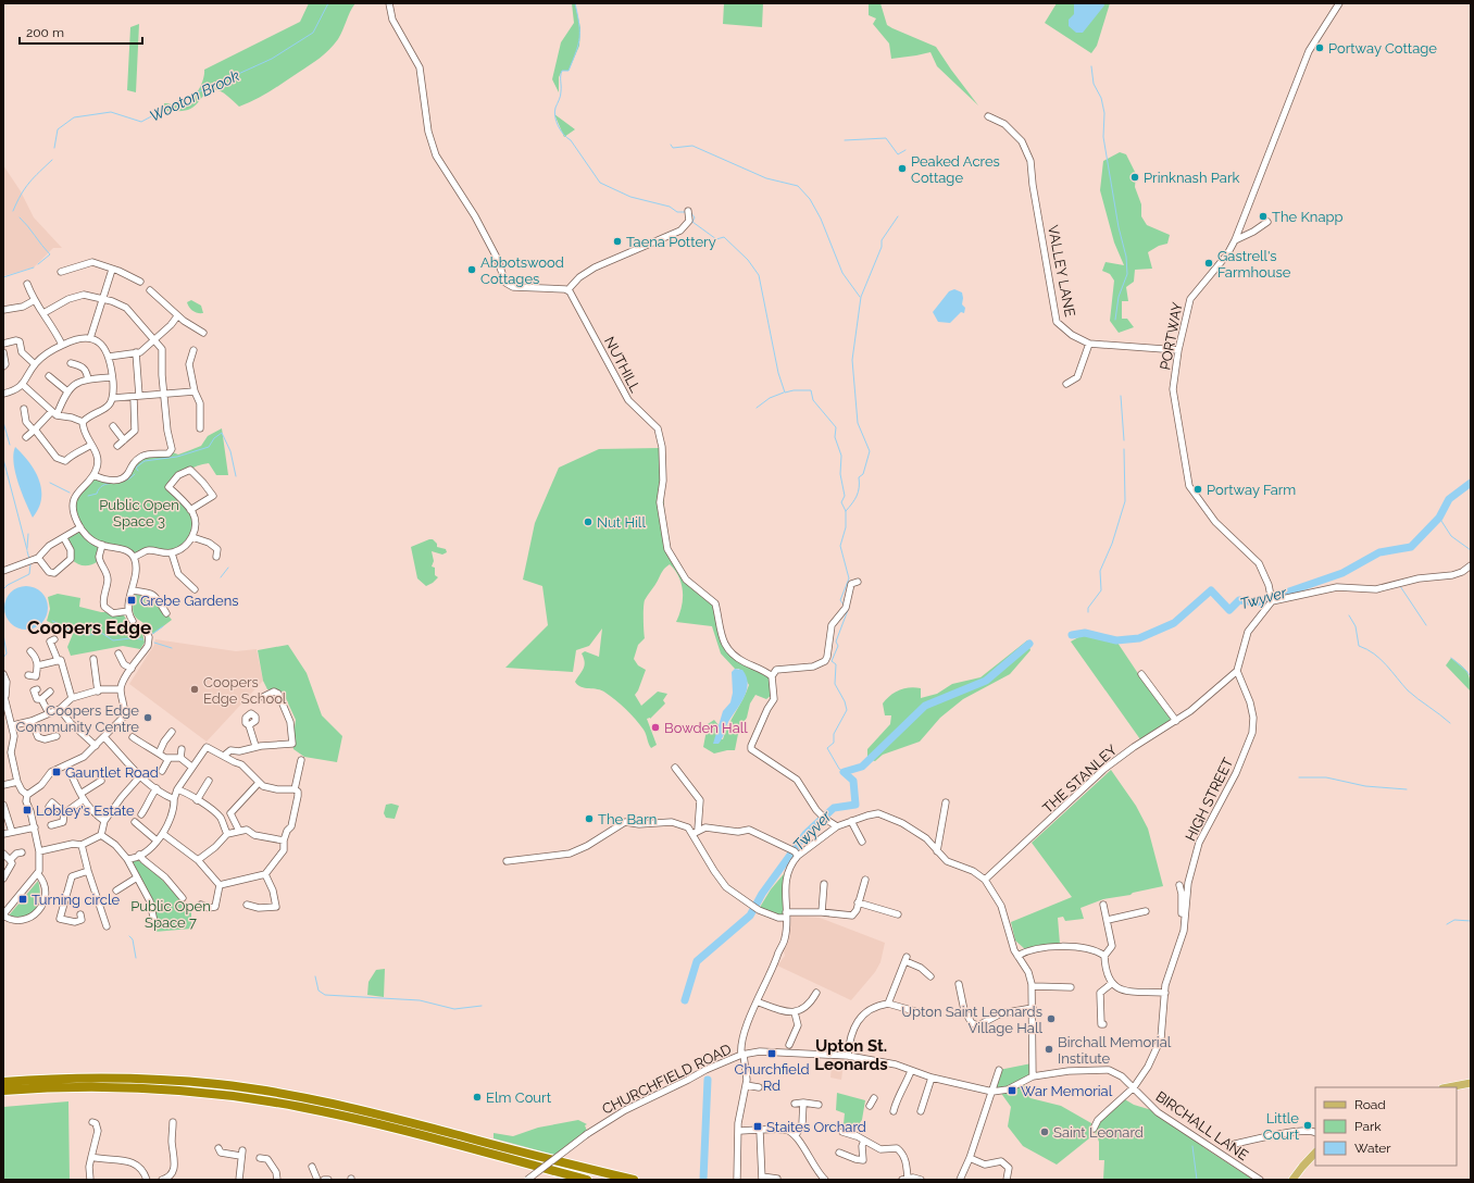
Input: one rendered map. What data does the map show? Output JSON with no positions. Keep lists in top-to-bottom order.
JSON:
{
  "streets": {
    "street": [
      "VALLEY LANE",
      "PORTWAY",
      "NUTHILL",
      "THE STANLEY",
      "HIGH STREET",
      "CHURCHFIELD ROAD",
      "BIRCHALL LANE"
    ]
  },
  "crossings": [
    ["VALLEY LANE", "PORTWAY"],
    ["THE STANLEY", "HIGH STREET"],
    ["HIGH STREET", "BIRCHALL LANE"],
    ["CHURCHFIELD ROAD", "BIRCHALL LANE"]
  ],
  "districts": ["Coopers Edge", "Upton St. Leonards"],
  "water": ["Wooton Brook", "Twyver"],
  "parks": ["Public Open Space 3", "Public Open Space 7"],
  "places": {
    "other": [
      "Portway Cottage",
      "Peaked Acres Cottage",
      "Prinknash Park",
      "The Knapp",
      "Taena Pottery",
      "Gastrell's Farmhouse",
      "Abbotswood Cottages",
      "Portway Farm",
      "Nut Hill",
      "Coopers Edge School",
      "Coopers Edge Community Centre",
      "Bowden Hall",
      "The Barn",
      "Upton Saint Leonards Village Hall",
      "Birchall Memorial Institute",
      "Elm Court",
      "Little Court",
      "Saint Leonard"
    ],
    "transit": [
      "Grebe Gardens",
      "Gauntlet Road",
      "Lobley's Estate",
      "Turning circle",
      "Churchfield Rd",
      "War Memorial",
      "Staites Orchard"
    ]
  },
  "legend": ["Road", "Park", "Water"],
  "scale_bar": "200 m"
}
